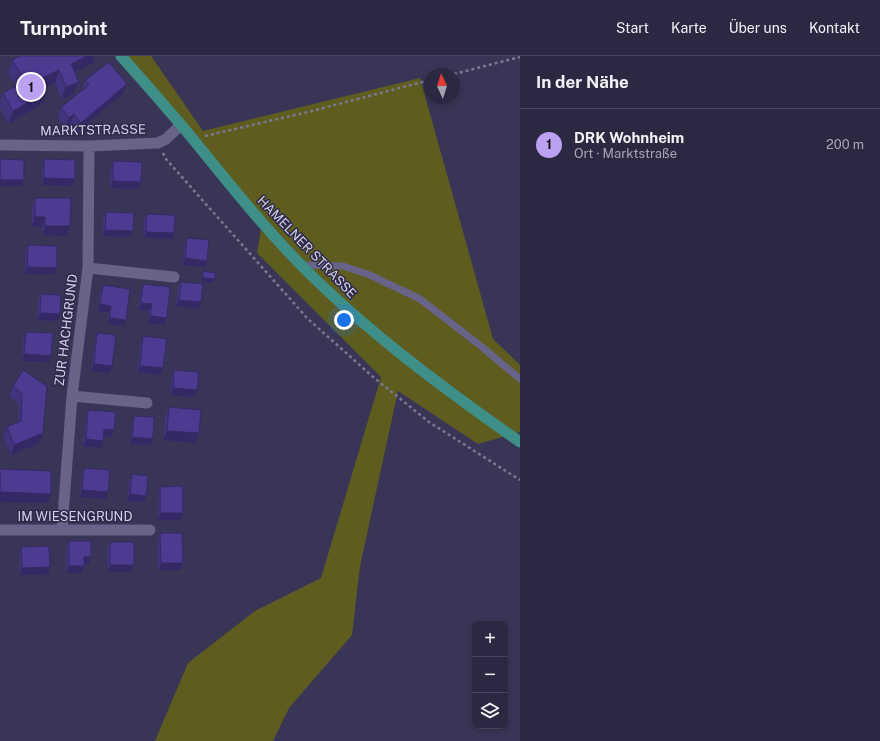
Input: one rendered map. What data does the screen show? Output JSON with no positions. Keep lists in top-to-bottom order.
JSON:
{
  "streets": {
    "main road": ["HAMELNER STRASSE"],
    "street": ["MARKTSTRASSE", "ZUR HACHGRUND", "IM WIESENGRUND"]
  },
  "crossings": [
    ["MARKTSTRASSE", "HAMELNER STRASSE"],
    ["MARKTSTRASSE", "ZUR HACHGRUND"],
    ["ZUR HACHGRUND", "IM WIESENGRUND"]
  ],
  "north": "top",
  "page": {
    "header": "Turnpoint",
    "nav": [
      "Start",
      "Karte",
      "Über uns",
      "Kontakt"
    ],
    "heading": "In der Nähe",
    "pins": "1",
    "list": [
      {
        "mark": "1",
        "name": "DRK Wohnheim",
        "note": "Ort · Marktstraße",
        "value": "200 m"
      }
    ],
    "map_buttons": ["+", "−"]
  }
}
